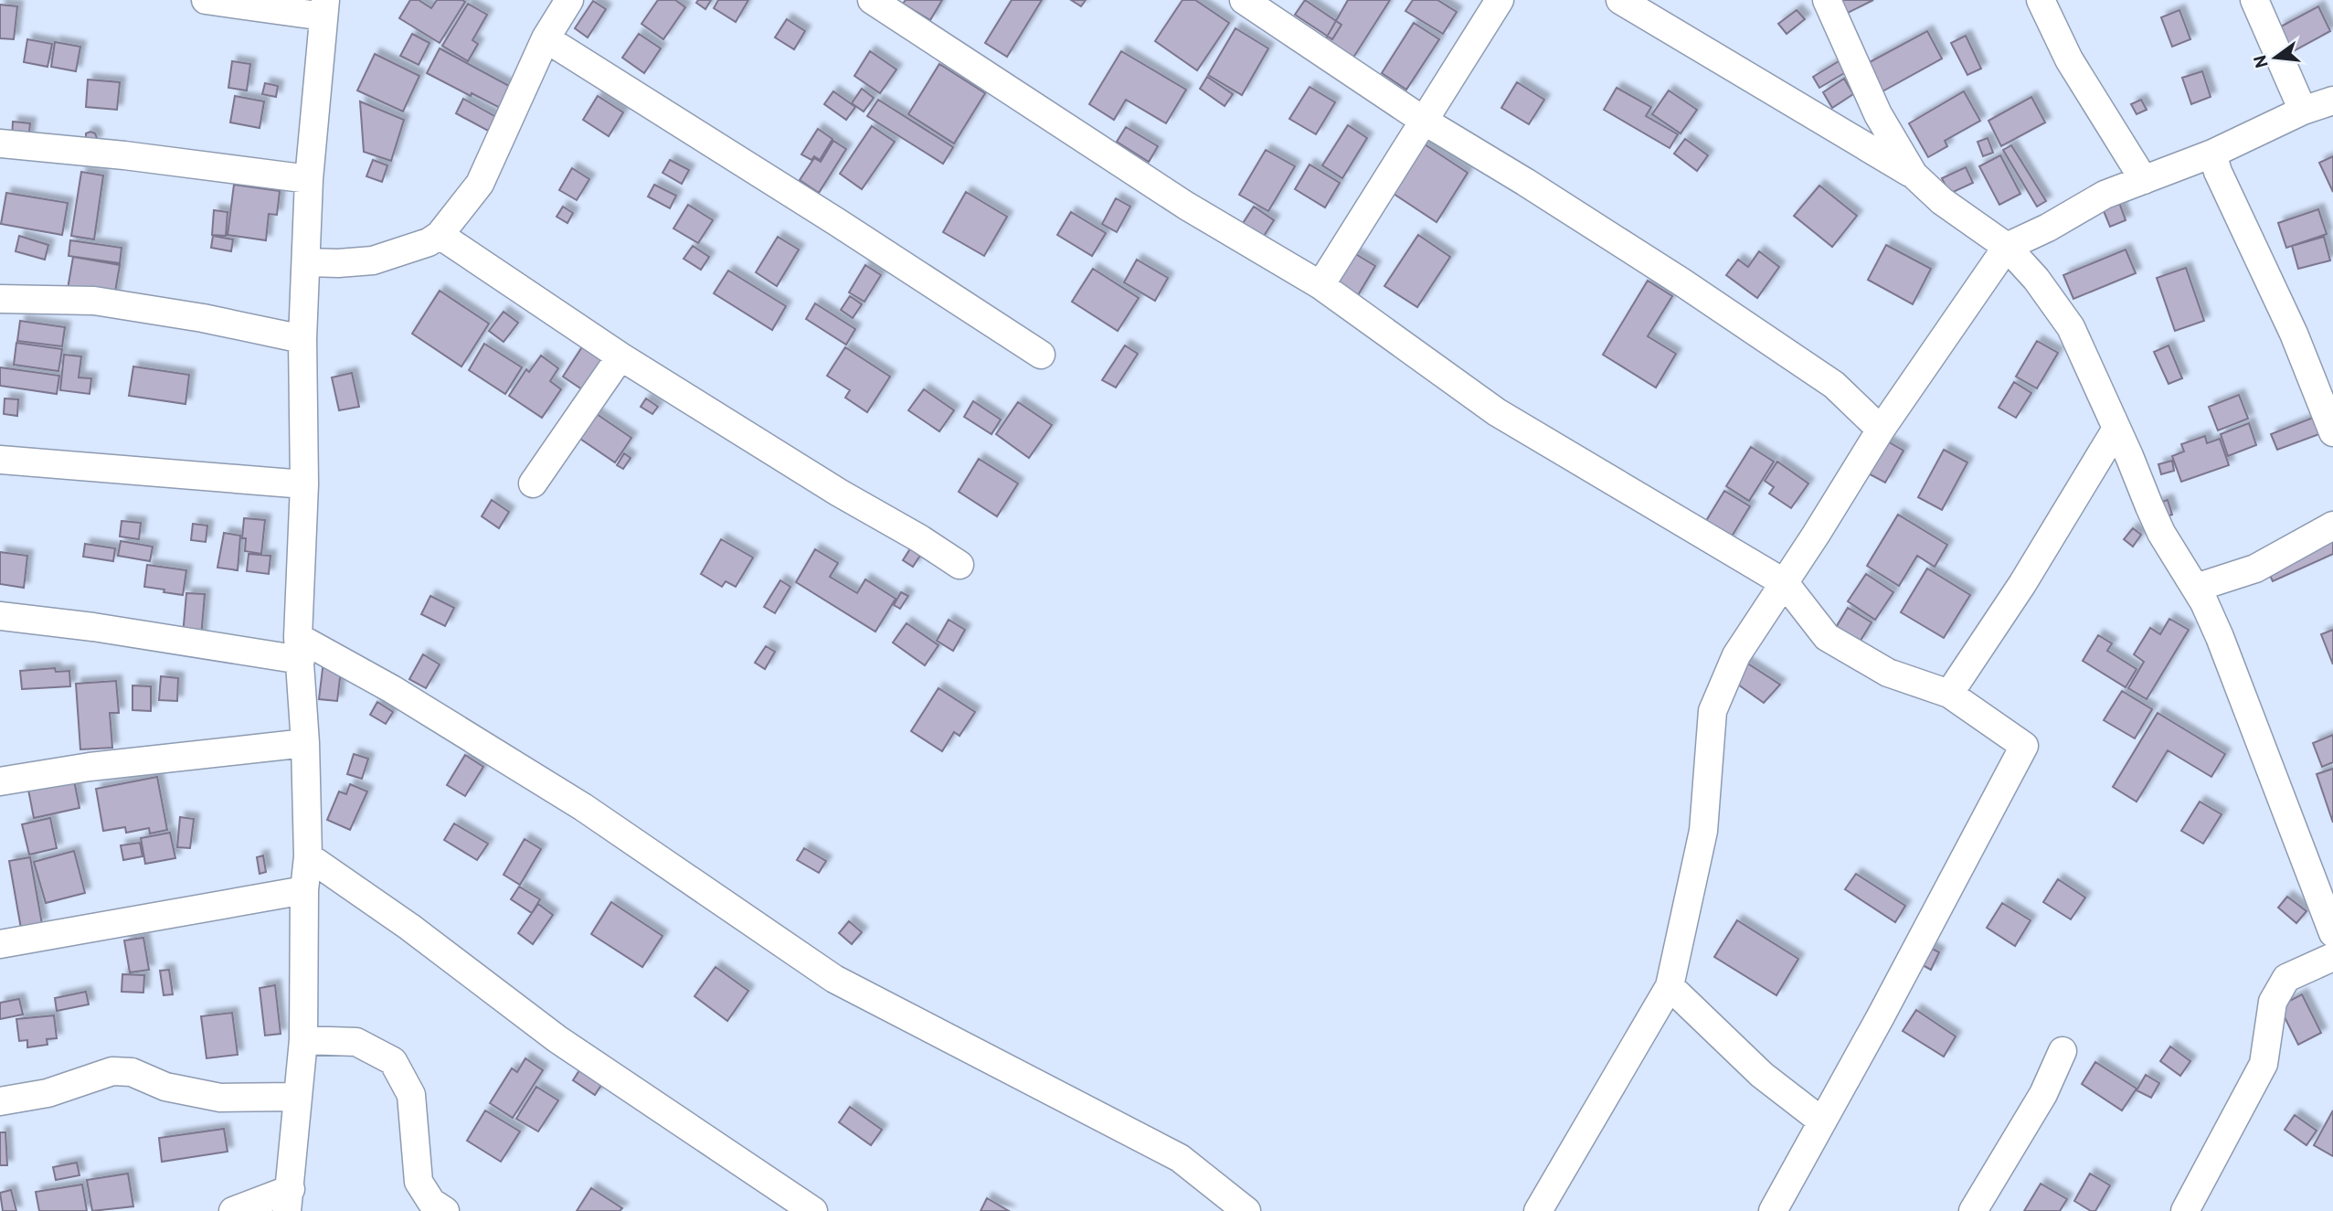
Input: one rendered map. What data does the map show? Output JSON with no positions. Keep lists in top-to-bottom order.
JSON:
{
  "north": "left"
}
